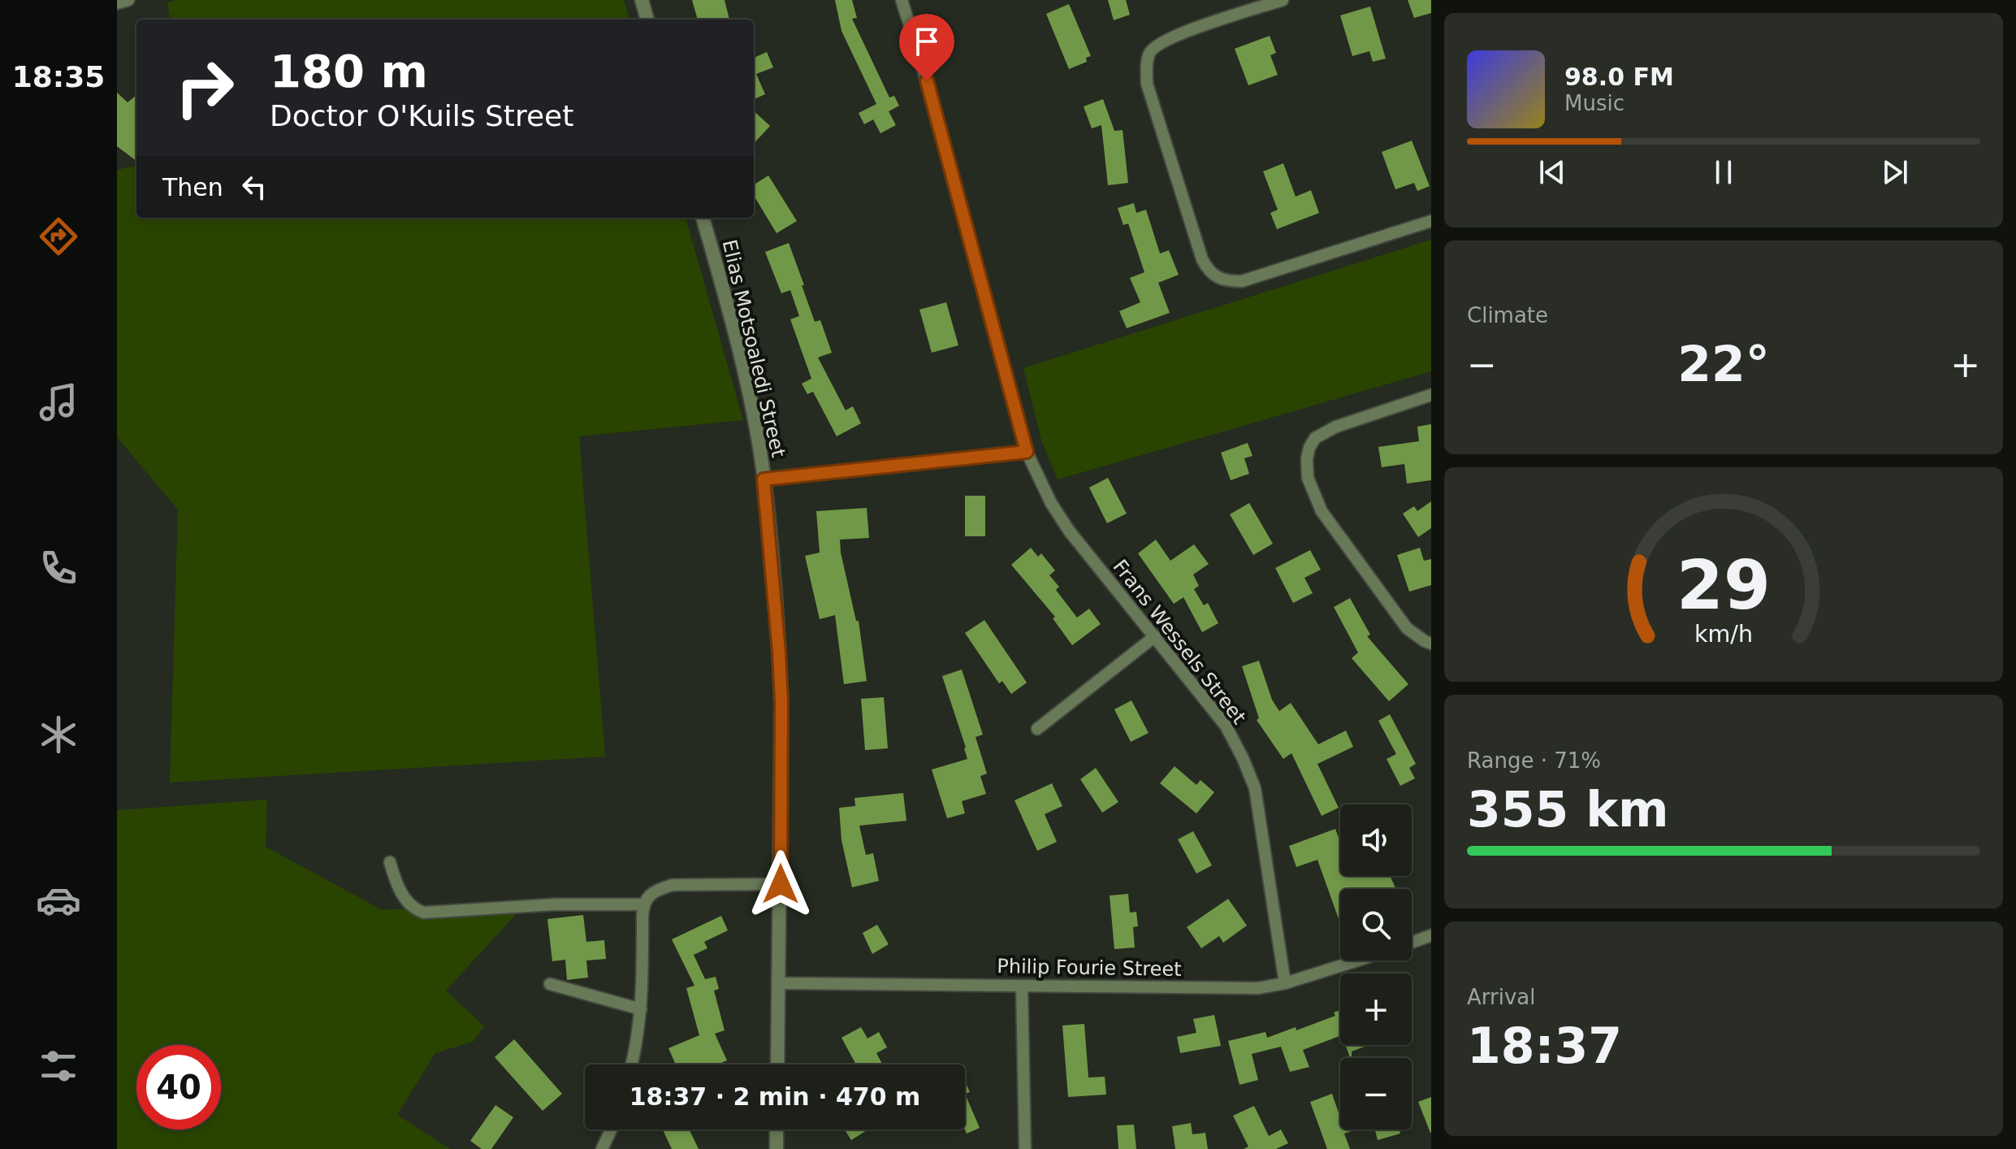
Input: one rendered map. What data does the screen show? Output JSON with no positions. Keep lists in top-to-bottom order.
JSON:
{
  "streets": {
    "street": ["Elias Motsoaledi Street", "Frans Wessels Street", "Philip Fourie Street"]
  },
  "crossings": [
    ["Elias Motsoaledi Street", "Philip Fourie Street"],
    ["Frans Wessels Street", "Philip Fourie Street"]
  ],
  "page": {
    "tabs": "18:35",
    "turn": ["180 m", "Doctor O'Kuils Street"],
    "song": ["98.0 FM", "Music"],
    "then": "Then",
    "tile": [
      "Climate",
      ["Range · 71%", "355 km"],
      ["Arrival", "18:37"]
    ],
    "heat": ["−", "22°", "+"],
    "map_buttons": ["+", "−"],
    "limit": "40",
    "trip": "18:37 · 2 min · 470 m",
    "gauge": ["29", "km/h"]
  }
}
